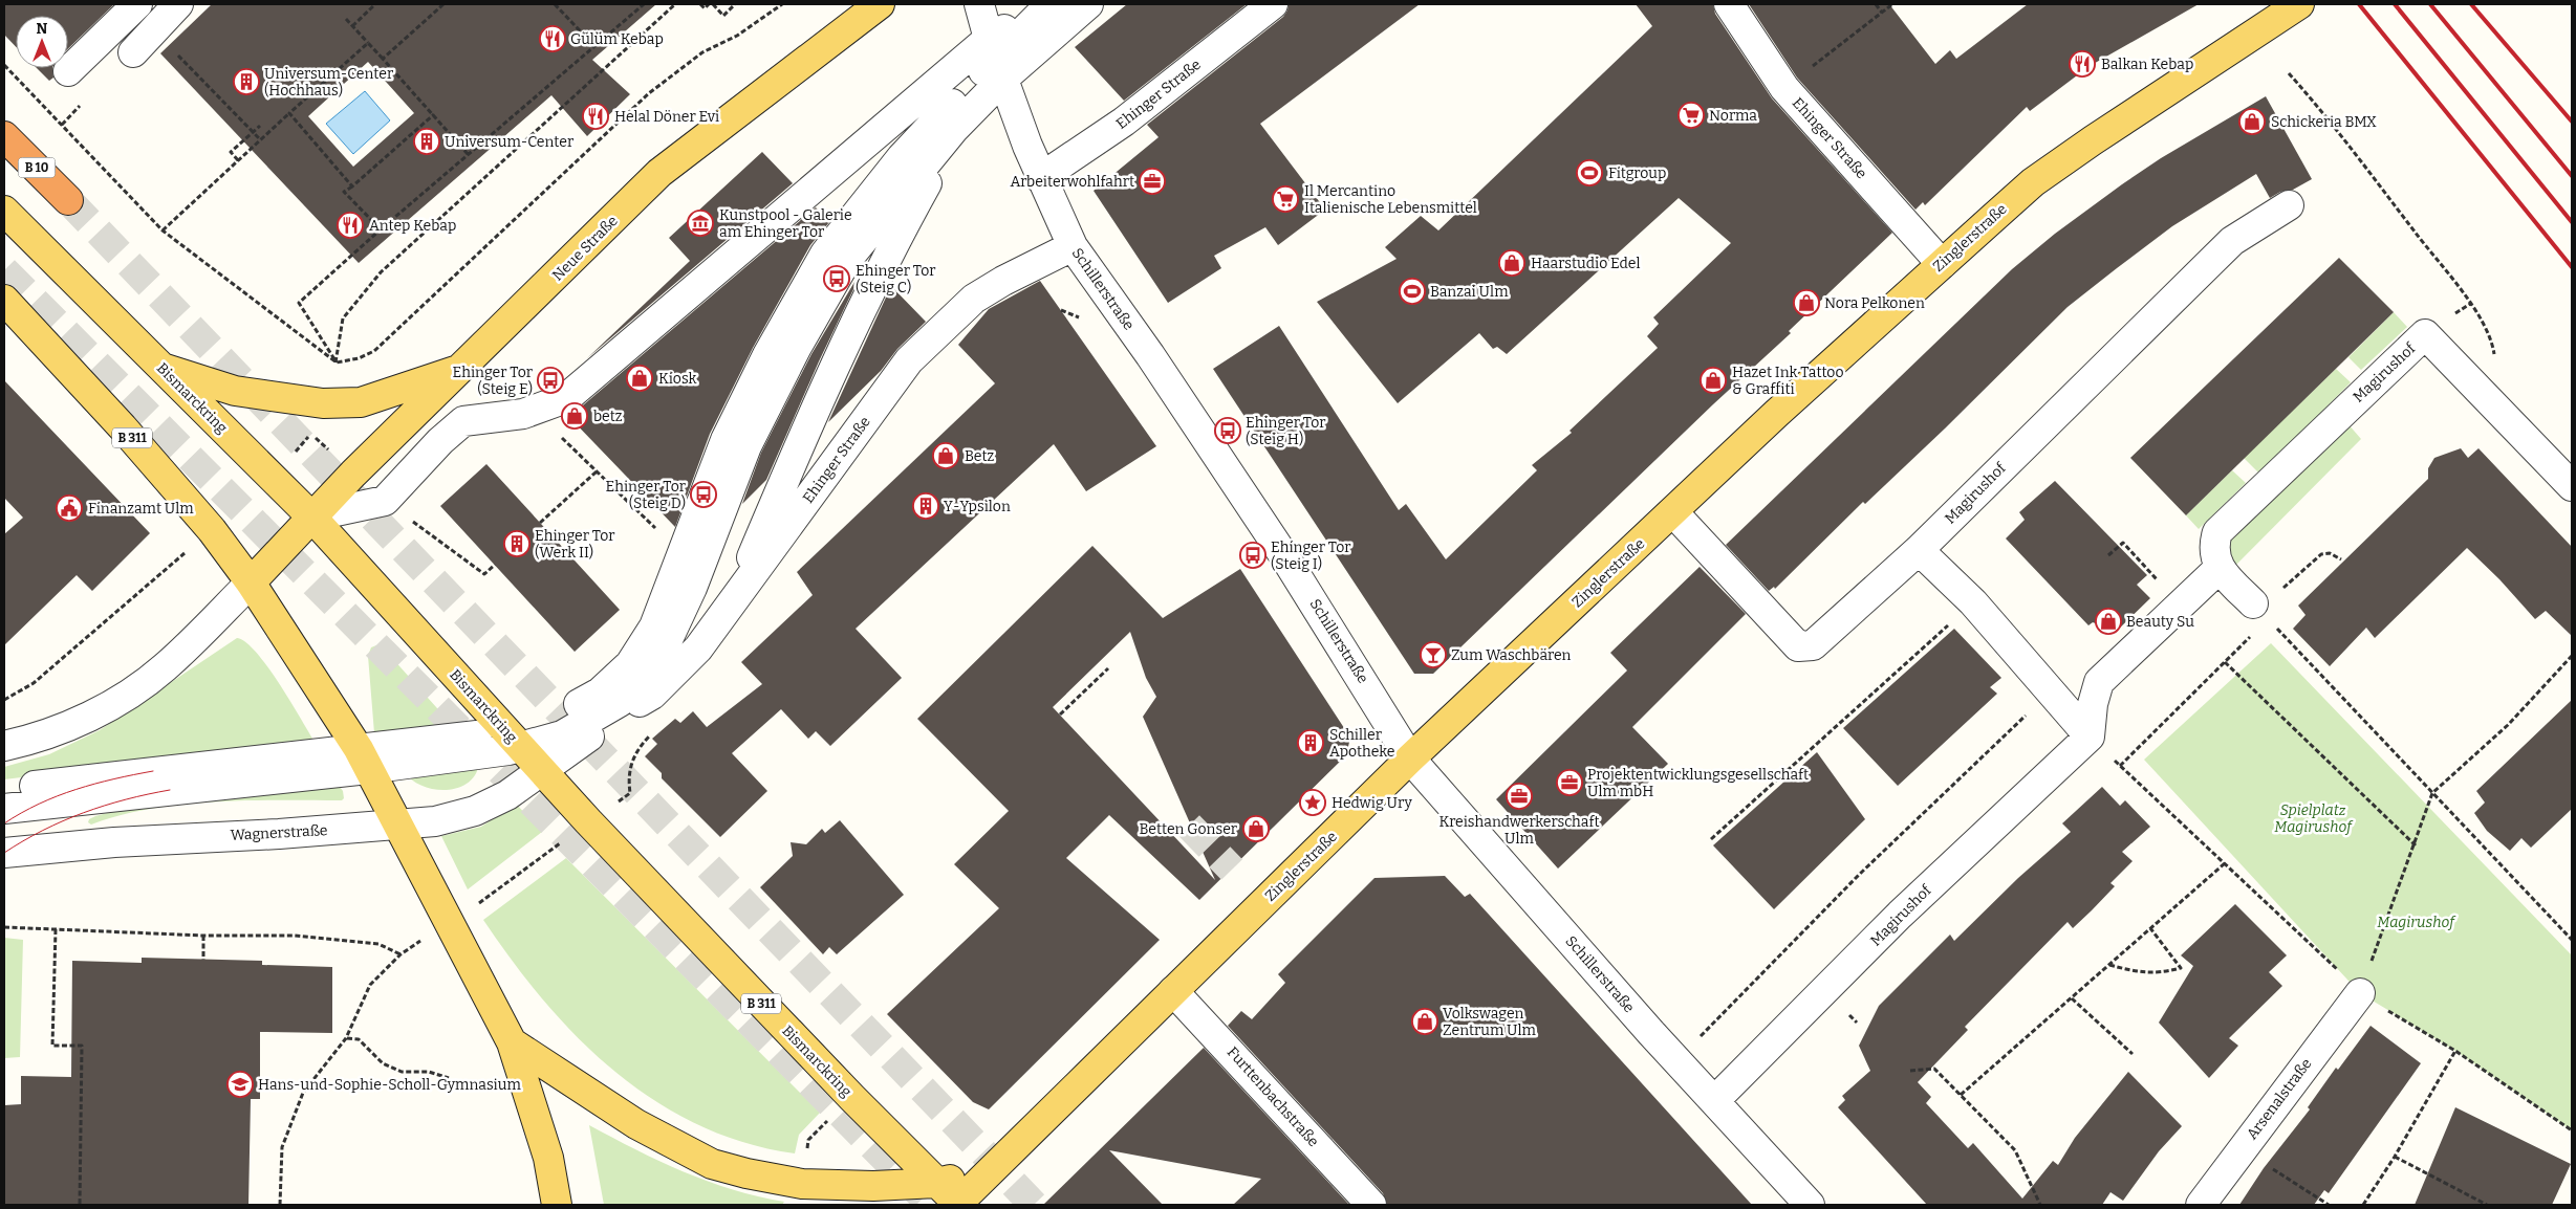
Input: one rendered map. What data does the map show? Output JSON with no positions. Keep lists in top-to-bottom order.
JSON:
{
  "streets": {
    "highway": ["B 10"],
    "main road": [
      "Zinglerstraße",
      "Neue Straße",
      "Bismarckring",
      "B 311"
    ],
    "street": [
      "Ehinger Straße",
      "Schillerstraße",
      "Magirushof",
      "Wagnerstraße",
      "Furttenbachstraße",
      "Arsenalstraße"
    ]
  },
  "crossings": [
    ["Ehinger Straße", "Zinglerstraße"],
    ["Ehinger Straße", "Schillerstraße"],
    ["Ehinger Straße", "Bismarckring"],
    ["Ehinger Straße", "Wagnerstraße"],
    ["Zinglerstraße", "Schillerstraße"],
    ["Zinglerstraße", "Magirushof"],
    ["Zinglerstraße", "Bismarckring"],
    ["Zinglerstraße", "Furttenbachstraße"],
    ["Neue Straße", "Bismarckring"],
    ["Schillerstraße", "Magirushof"],
    ["Bismarckring", "Wagnerstraße"],
    ["B 311", "Wagnerstraße"]
  ],
  "parks": ["Spielplatz Magirushof", "Magirushof"],
  "places": {
    "restaurant": [
      "Gülüm Kebap",
      "Balkan Kebap",
      "Helal Döner Evi",
      "Antep Kebap"
    ],
    "building": [
      "Universum-Center (Hochhaus)",
      "Universum-Center",
      "Y-Ypsilon",
      "Ehinger Tor (Werk II)",
      "Schiller Apotheke"
    ],
    "supermarket": ["Norma", "Il Mercantino Italienische Lebensmittel"],
    "shop": [
      "Schickeria BMX",
      "Haarstudio Edel",
      "Nora Pelkonen",
      "Kiosk",
      "Hazet Ink Tattoo & Graffiti",
      "betz",
      "Betz",
      "Beauty Su",
      "Betten Gonser",
      "Volkswagen Zentrum Ulm"
    ],
    "sports": ["Fitgroup", "Banzai Ulm"],
    "office": ["Arbeiterwohlfahrt", "Projektentwicklungsgesellschaft Ulm mbH", "Kreishandwerkerschaft Ulm"],
    "museum": ["Kunstpool - Galerie am Ehinger Tor"],
    "bus stop": [
      "Ehinger Tor (Steig C)",
      "Ehinger Tor (Steig E)",
      "Ehinger Tor (Steig H)",
      "Ehinger Tor (Steig D)",
      "Ehinger Tor (Steig I)"
    ],
    "public building": ["Finanzamt Ulm"],
    "bar": ["Zum Waschbären"],
    "place": ["Hedwig Ury"],
    "school or university": ["Hans-und-Sophie-Scholl-Gymnasium"]
  },
  "north": "top"
}
